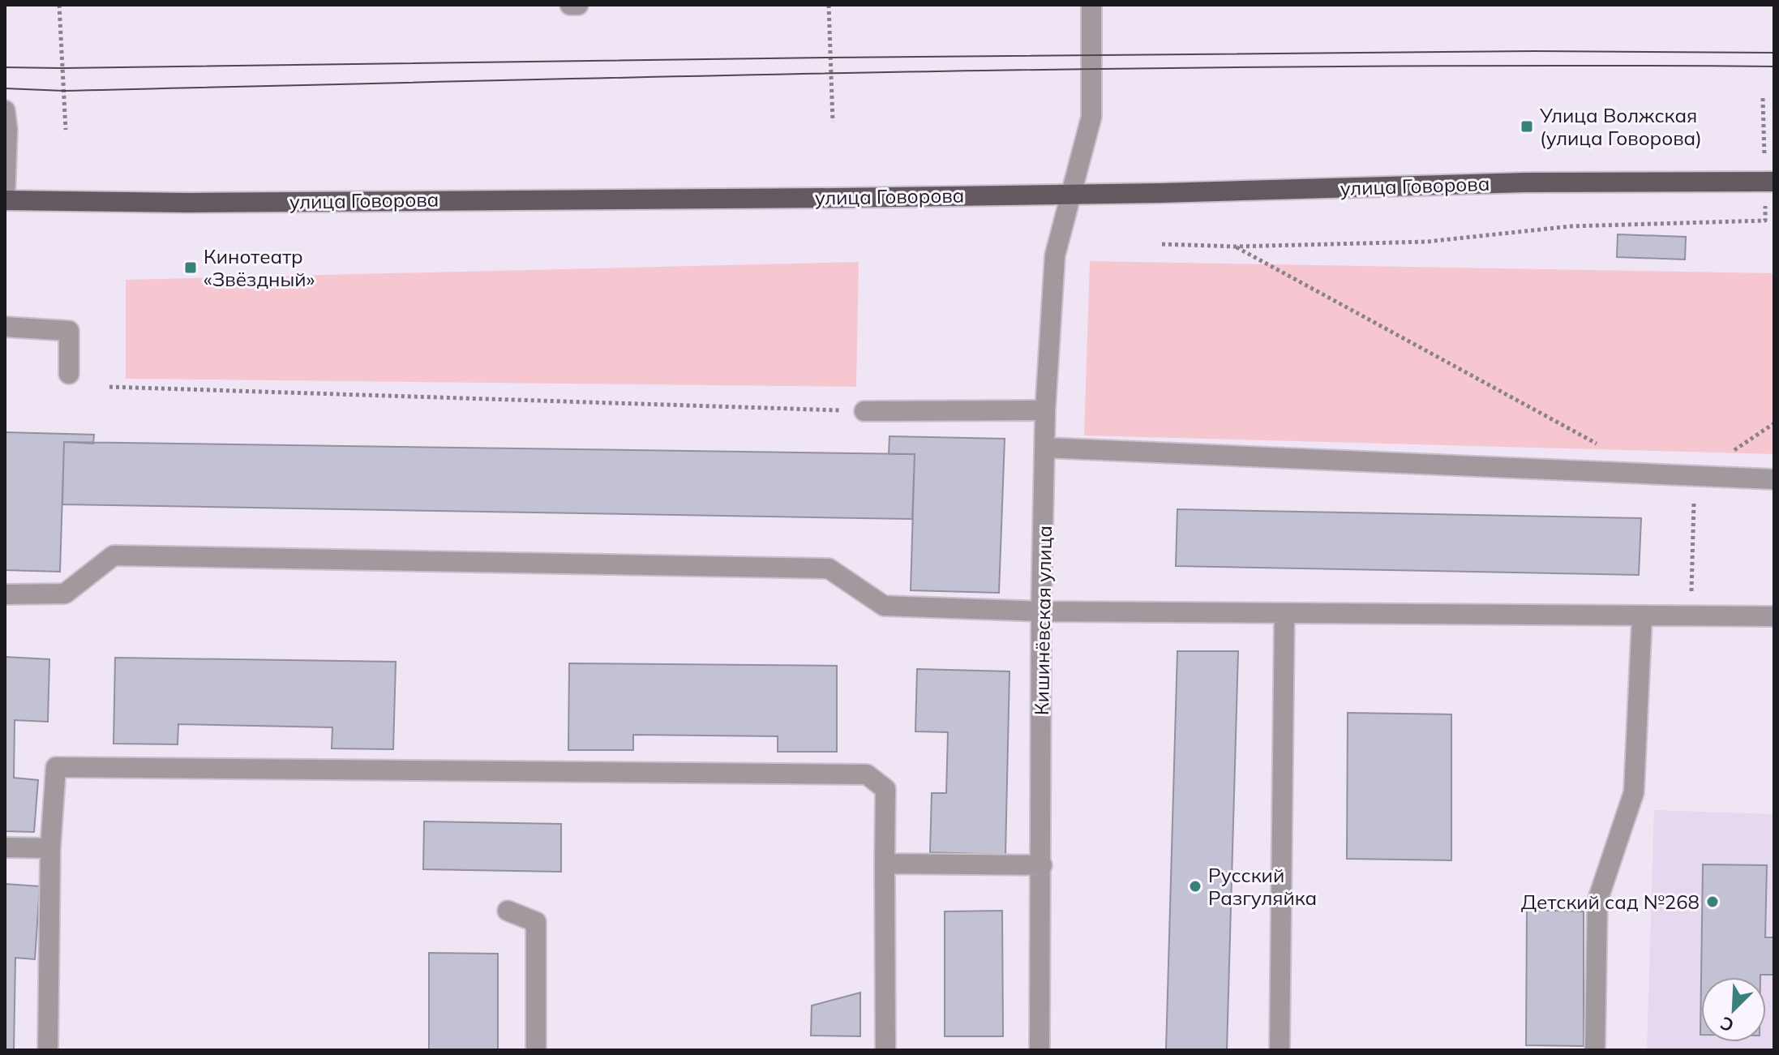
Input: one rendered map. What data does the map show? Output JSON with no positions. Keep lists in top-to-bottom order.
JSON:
{
  "streets": {
    "main road": ["улица Говорова"],
    "street": ["Кишинёвская улица"]
  },
  "crossings": [
    ["улица Говорова", "Кишинёвская улица"]
  ],
  "places": {
    "transit": ["Улица Волжская (улица Говорова)", "Кинотеатр «Звёздный»"],
    "other": ["Русский Разгуляйка", "Детский сад №268"]
  },
  "north": "bottom left"
}
